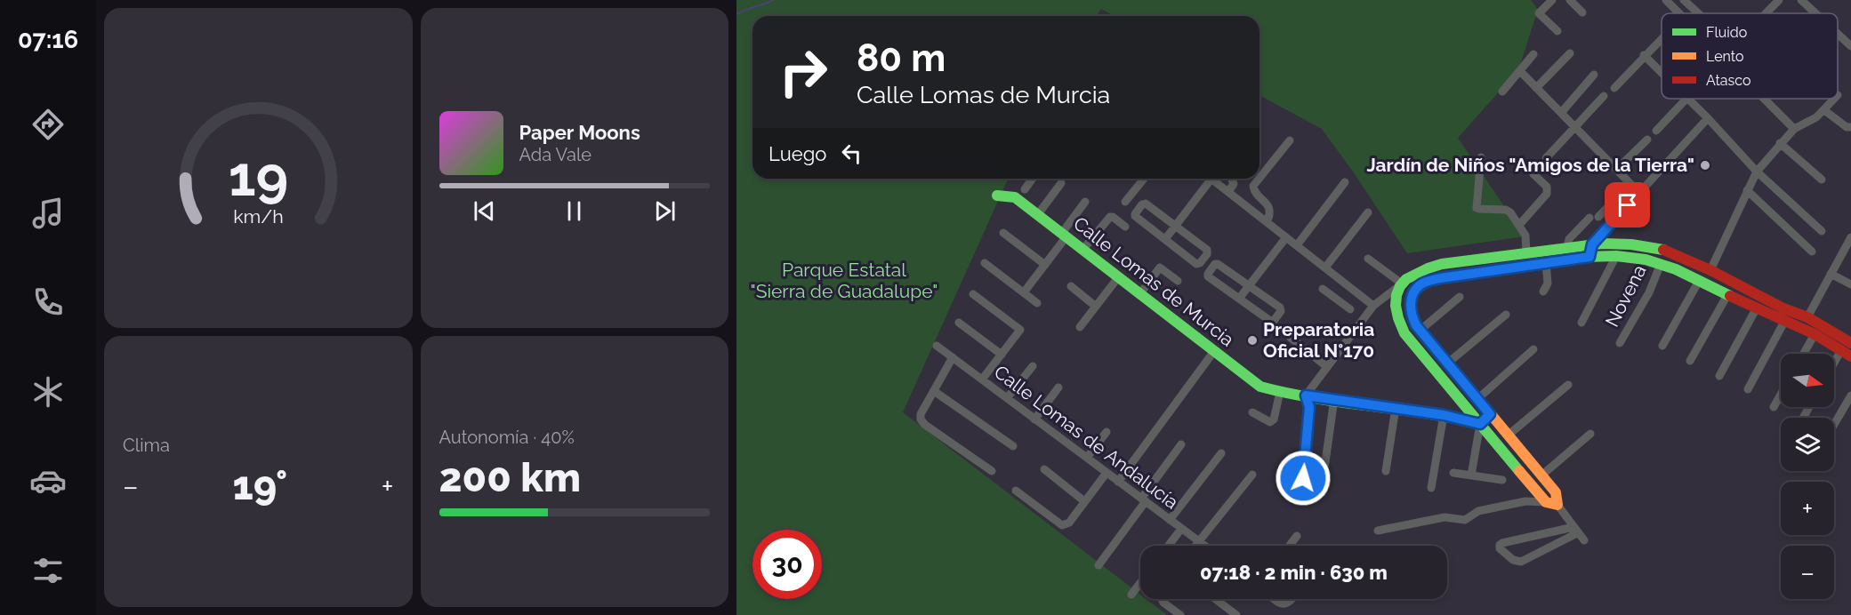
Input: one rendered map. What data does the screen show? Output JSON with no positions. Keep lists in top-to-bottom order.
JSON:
{
  "streets": {
    "street": ["Calle Lomas de Murcia", "Novena", "Calle Lomas de Andalucía"]
  },
  "parks": ["Parque Estatal \"Sierra de Guadalupe\""],
  "places": ["Jardín de Niños \"Amigos de la Tierra\"", "Preparatoria Oficial N°170"],
  "legend": ["Fluido", "Lento", "Atasco"],
  "north": "right",
  "page": {
    "tabs": "07:16",
    "turn": ["80 m", "Calle Lomas de Murcia"],
    "song": ["Paper Moons", "Ada Vale"],
    "then": "Luego",
    "tile": [
      "Clima",
      ["Autonomía · 40%", "200 km"]
    ],
    "map_buttons": ["+", "−"],
    "heat": ["−", "19°", "+"],
    "limit": "30",
    "trip": "07:18 · 2 min · 630 m",
    "gauge": ["19", "km/h"]
  }
}
